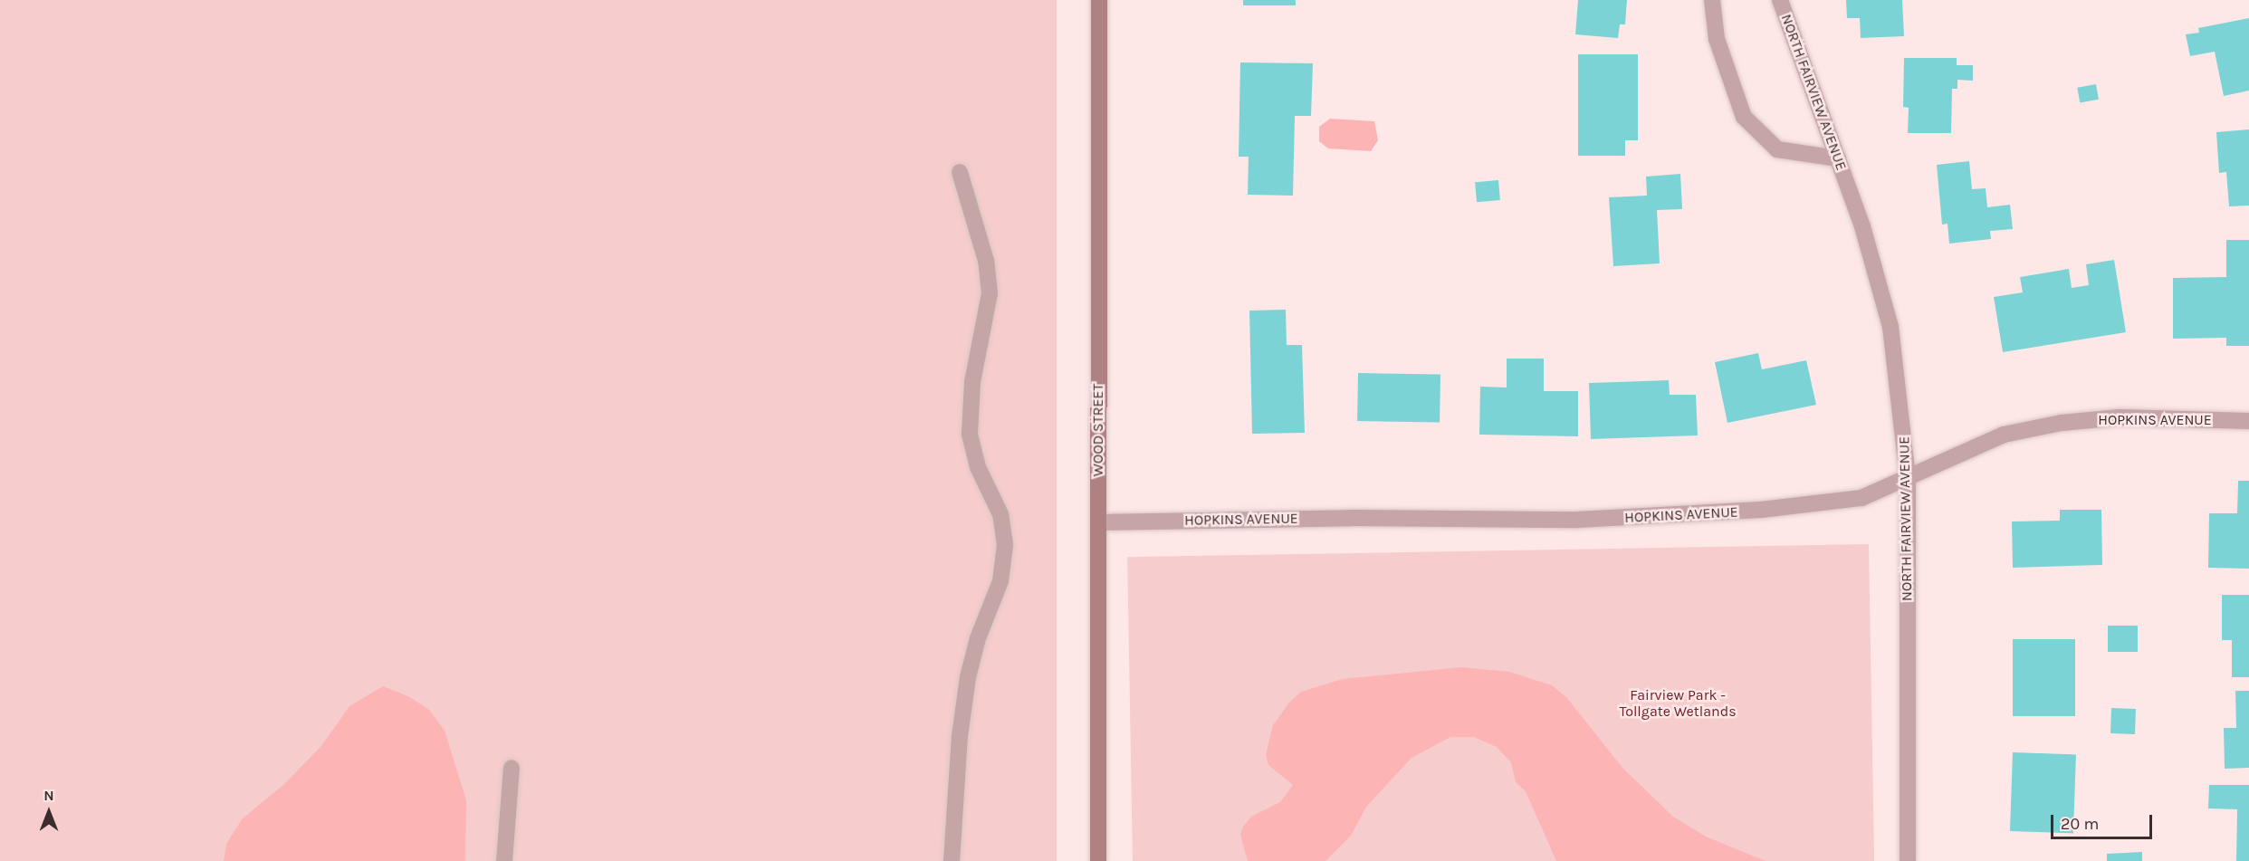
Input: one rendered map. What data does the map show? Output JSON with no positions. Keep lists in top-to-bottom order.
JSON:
{
  "streets": {
    "street": ["NORTH FAIRVIEW AVENUE", "HOPKINS AVENUE", "WOOD STREET"]
  },
  "crossings": [
    ["NORTH FAIRVIEW AVENUE", "HOPKINS AVENUE"],
    ["HOPKINS AVENUE", "WOOD STREET"]
  ],
  "parks": ["Fairview Park - Tollgate Wetlands"],
  "scale_bar": "20 m",
  "north": "top"
}
